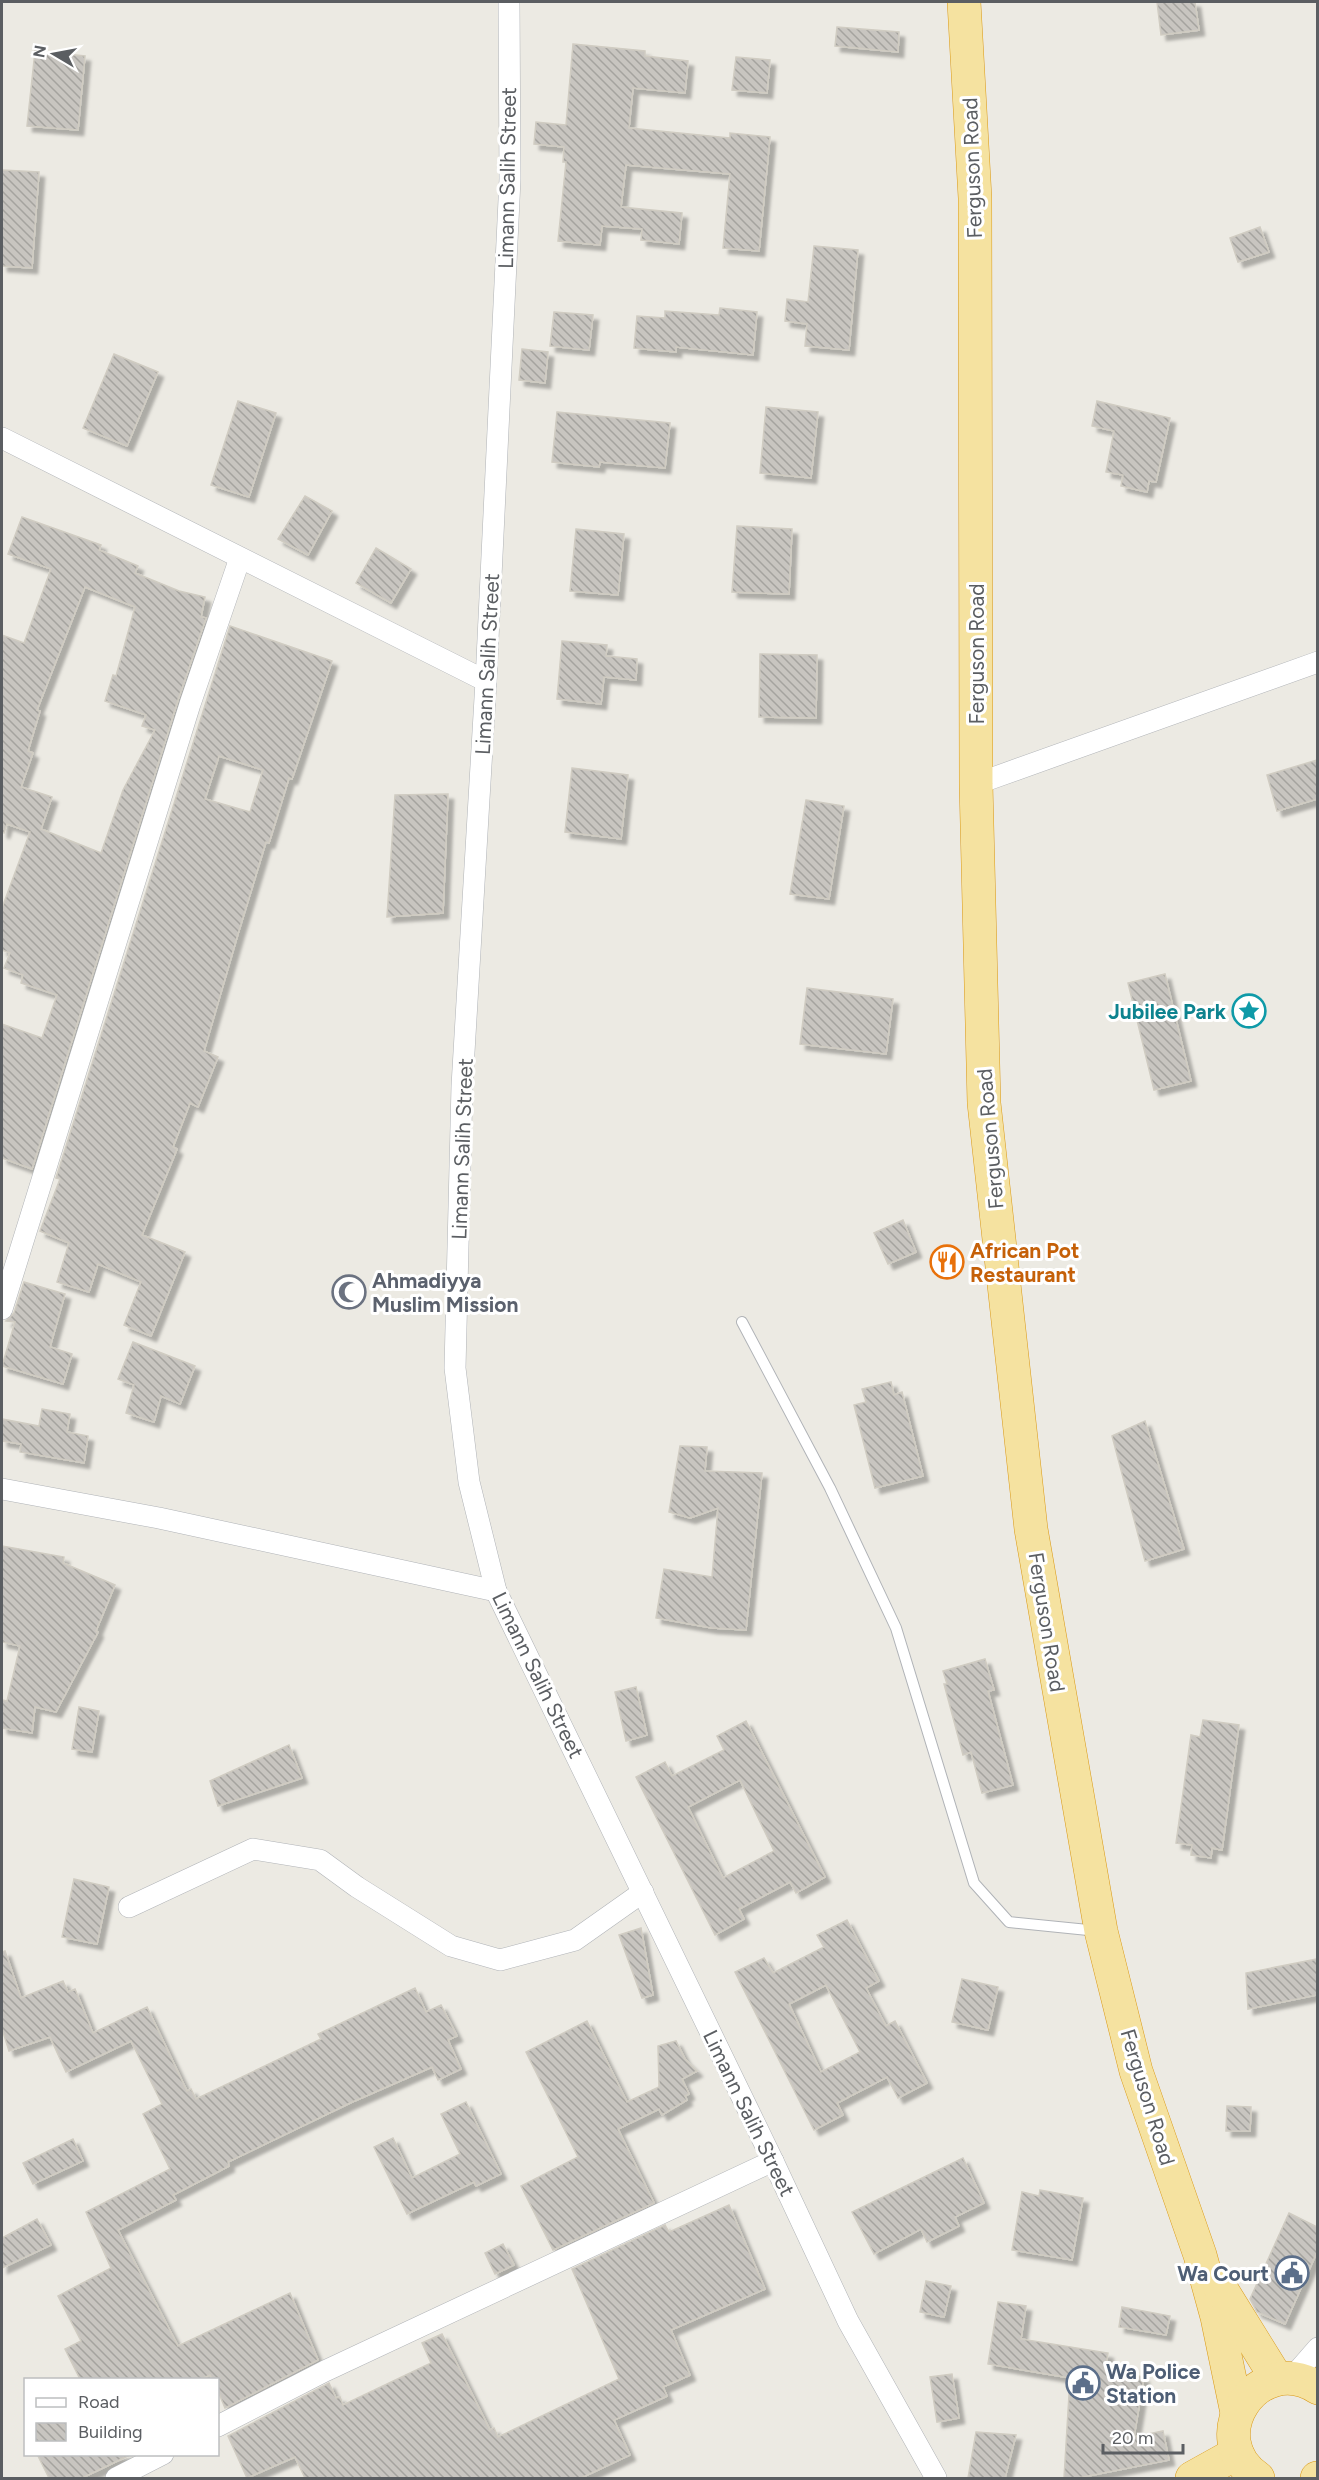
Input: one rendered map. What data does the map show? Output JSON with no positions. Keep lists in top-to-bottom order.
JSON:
{
  "streets": {
    "highway": ["Ferguson Road"],
    "street": ["Limann Salih Street"]
  },
  "places": {
    "place": ["Jubilee Park"],
    "restaurant": ["African Pot Restaurant"],
    "mosque": ["Ahmadiyya Muslim Mission"],
    "public building": ["Wa Court", "Wa Police Station"]
  },
  "legend": ["Road", "Building"],
  "scale_bar": "20 m",
  "north": "left"
}
